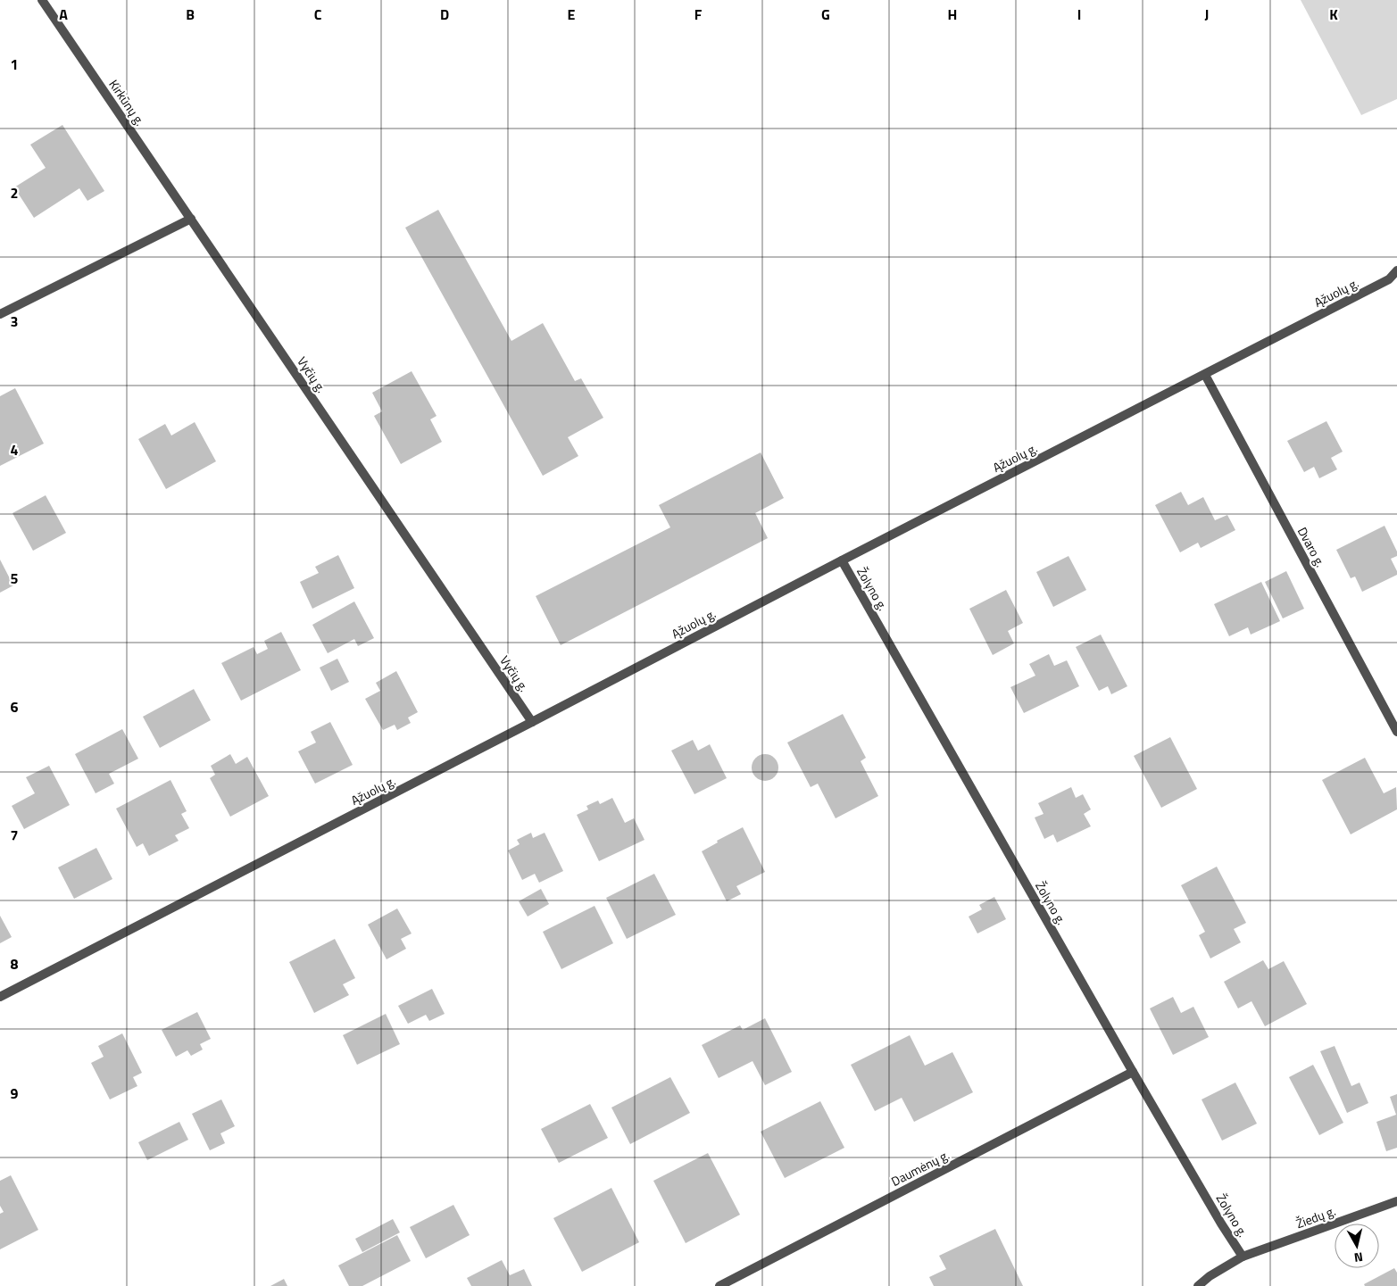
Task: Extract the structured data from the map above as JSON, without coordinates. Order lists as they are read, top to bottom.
{
  "streets": {
    "street": [
      "Kirkūnų g.",
      "Ąžuolų g.",
      "Vyčių g.",
      "Dvaro g.",
      "Žolyno g.",
      "Daumėnų g.",
      "Žiedų g."
    ]
  },
  "crossings": [
    ["Kirkūnų g.", "Vyčių g."],
    ["Ąžuolų g.", "Vyčių g."],
    ["Ąžuolų g.", "Dvaro g."],
    ["Ąžuolų g.", "Žolyno g."],
    ["Žolyno g.", "Daumėnų g."],
    ["Žolyno g.", "Žiedų g."]
  ],
  "north": "bottom",
  "grid": {
    "columns": [
      "A",
      "B",
      "C",
      "D",
      "E",
      "F",
      "G",
      "H",
      "I",
      "J",
      "K"
    ],
    "rows": [
      "1",
      "2",
      "3",
      "4",
      "5",
      "6",
      "7",
      "8",
      "9"
    ]
  }
}
